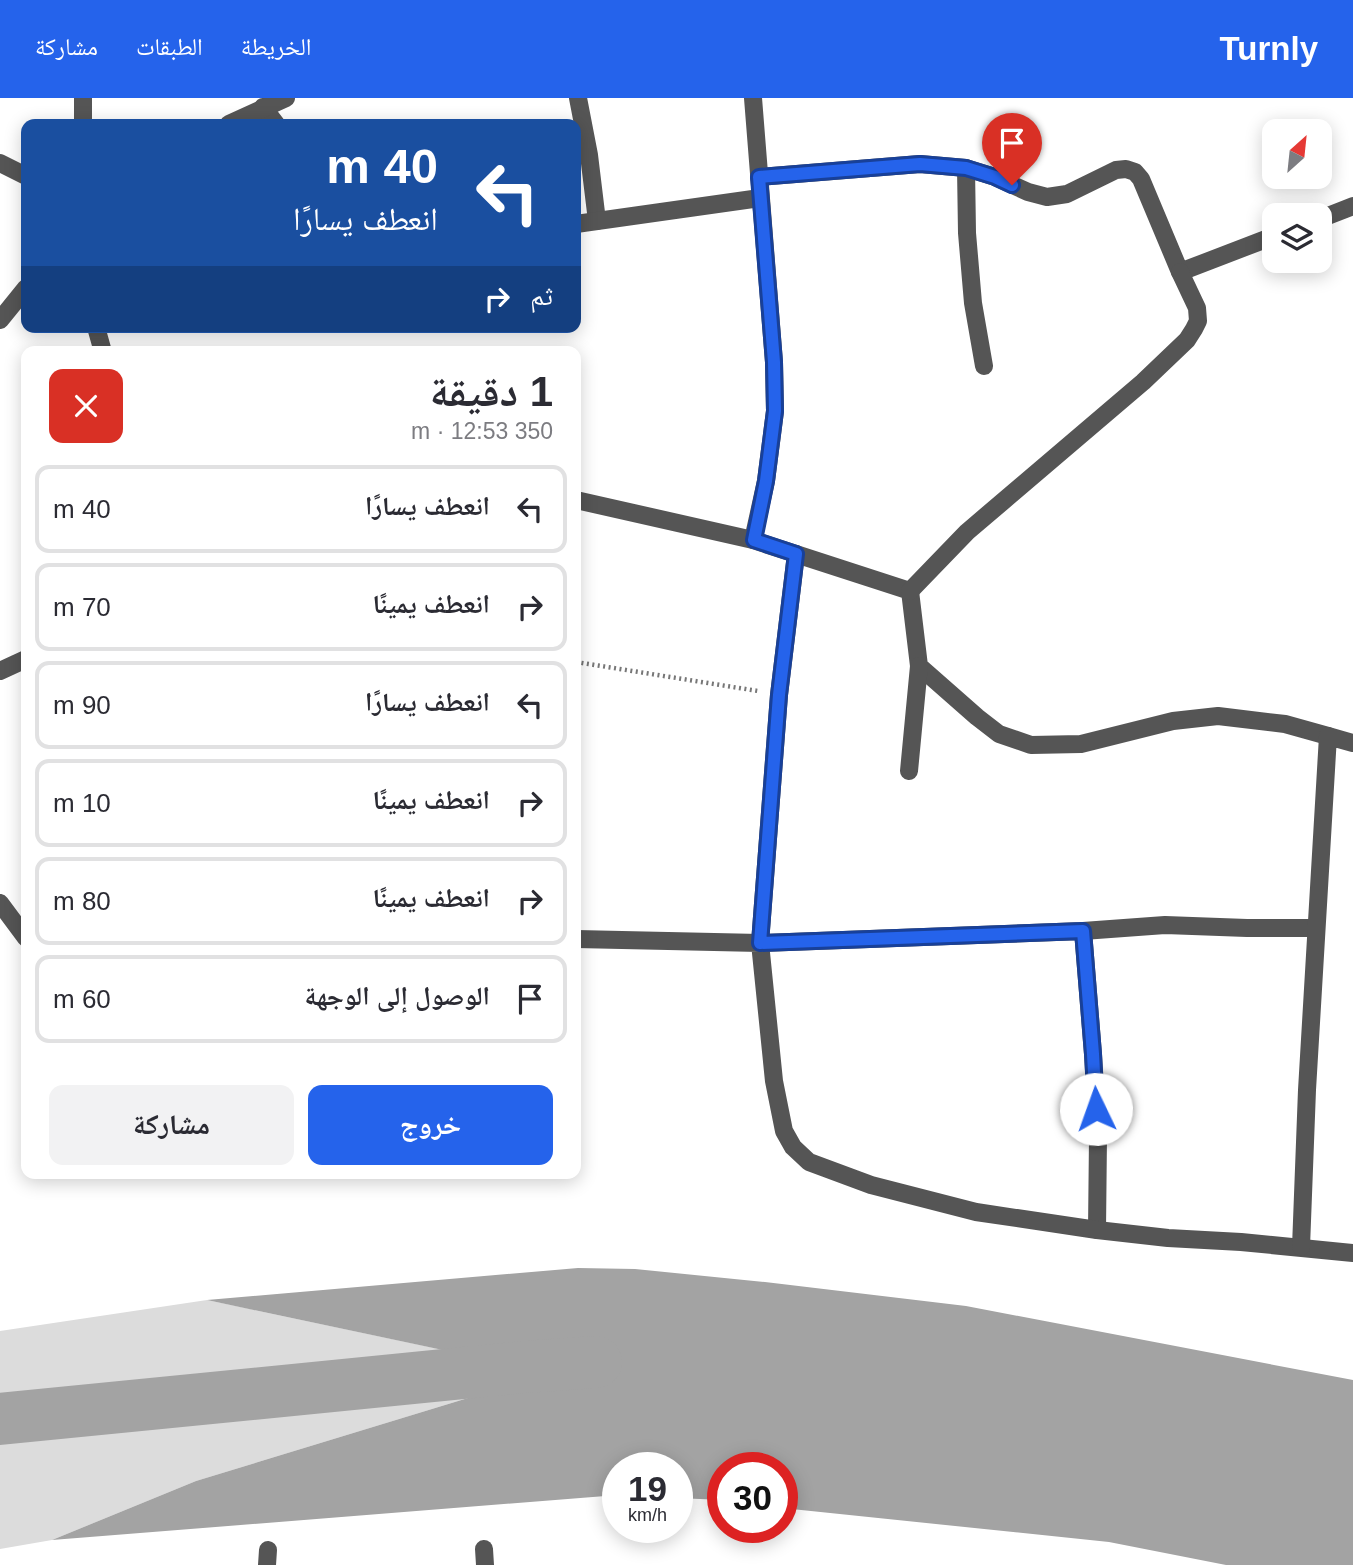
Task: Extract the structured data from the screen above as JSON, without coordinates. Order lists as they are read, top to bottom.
{
  "north": "top right",
  "page": {
    "header": "Turnly",
    "nav": ["الخريطة", "الطبقات", "مشاركة"],
    "turn": ["40 m", "انعطف يسارًا"],
    "then": "ثم",
    "heading": ["1 دقيقة", "350 m · 12:53"],
    "list": [
      {
        "name": "انعطف يسارًا",
        "value": "40 m"
      },
      {
        "name": "انعطف يمينًا",
        "value": "70 m"
      },
      {
        "name": "انعطف يسارًا",
        "value": "90 m"
      },
      {
        "name": "انعطف يمينًا",
        "value": "10 m"
      },
      {
        "name": "انعطف يمينًا",
        "value": "80 m"
      },
      {
        "name": "الوصول إلى الوجهة",
        "value": "60 m"
      }
    ],
    "buttons": ["خروج", "مشاركة"],
    "speed": "19 km/h",
    "limit": "30"
  }
}
